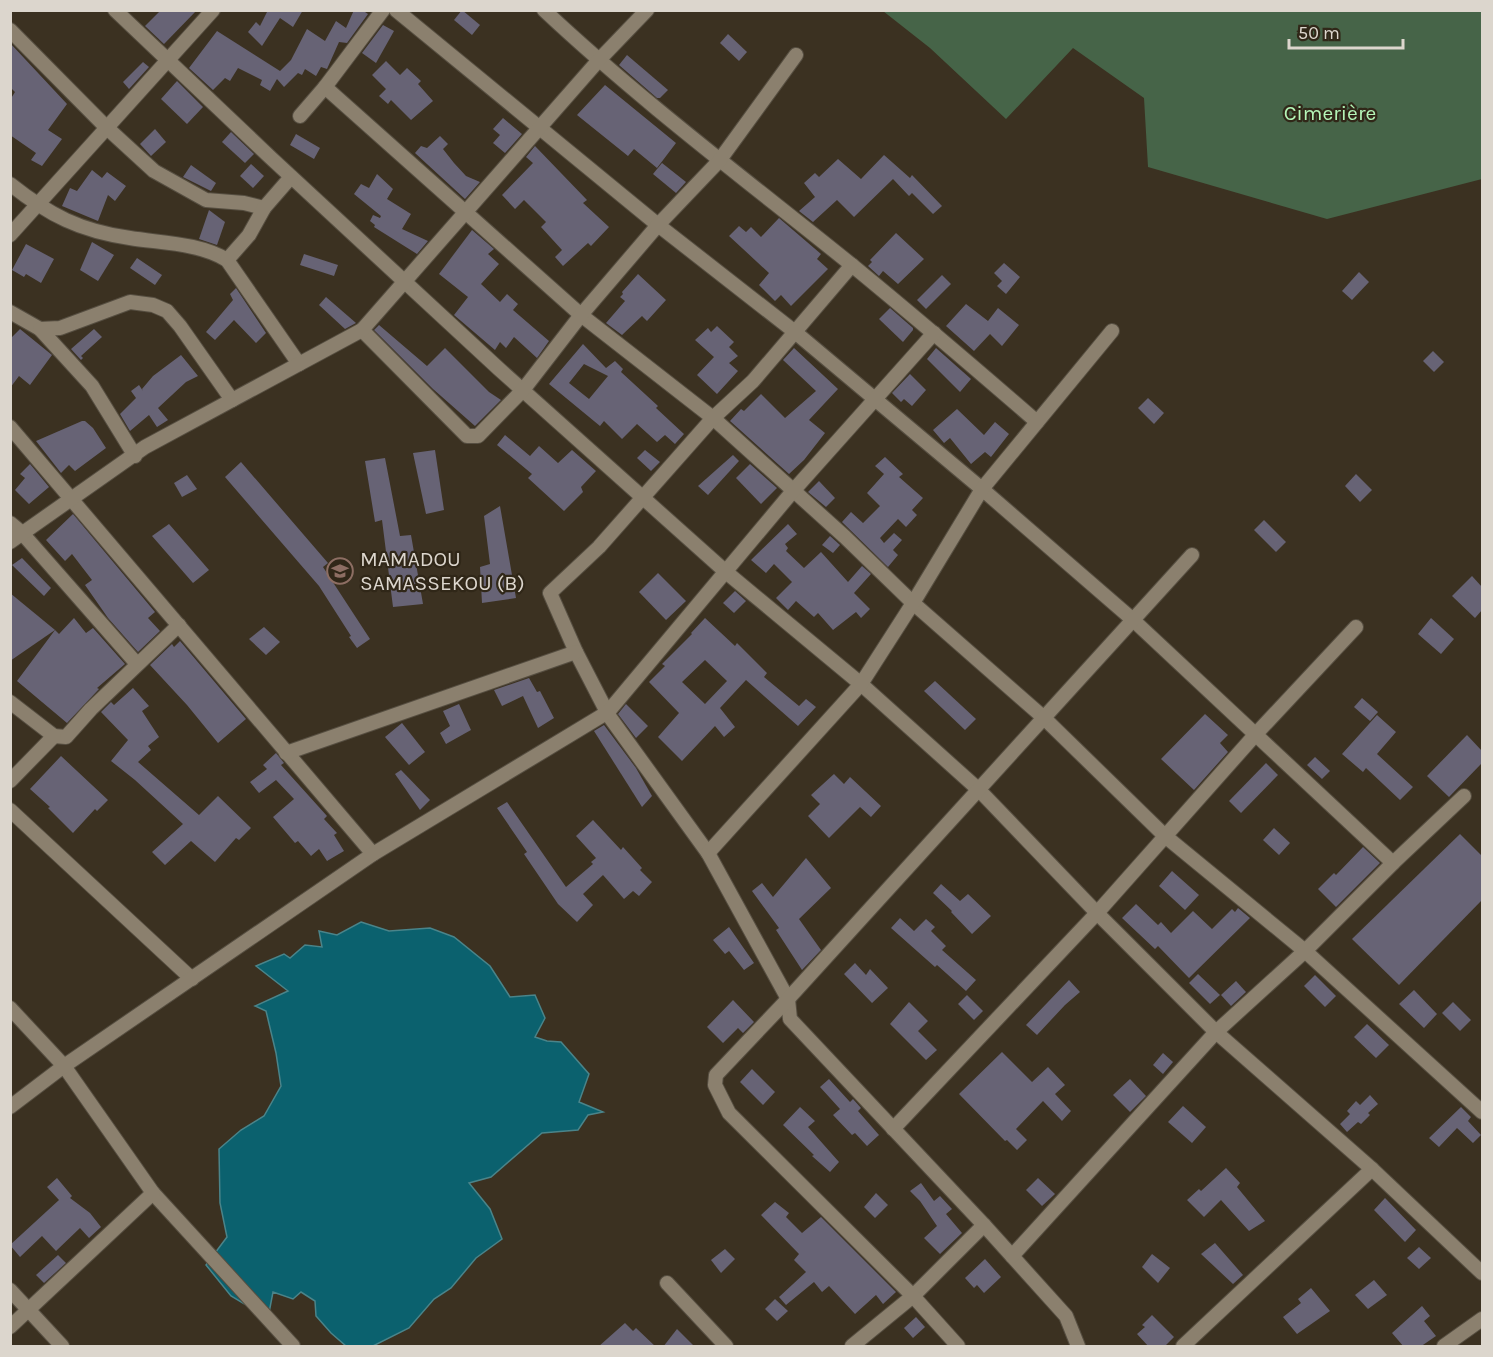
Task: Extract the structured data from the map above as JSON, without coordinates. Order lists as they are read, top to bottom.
{
  "parks": ["Cimerière"],
  "places": {
    "school or university": ["MAMADOU SAMASSEKOU (B)"]
  },
  "scale_bar": "50 m"
}
